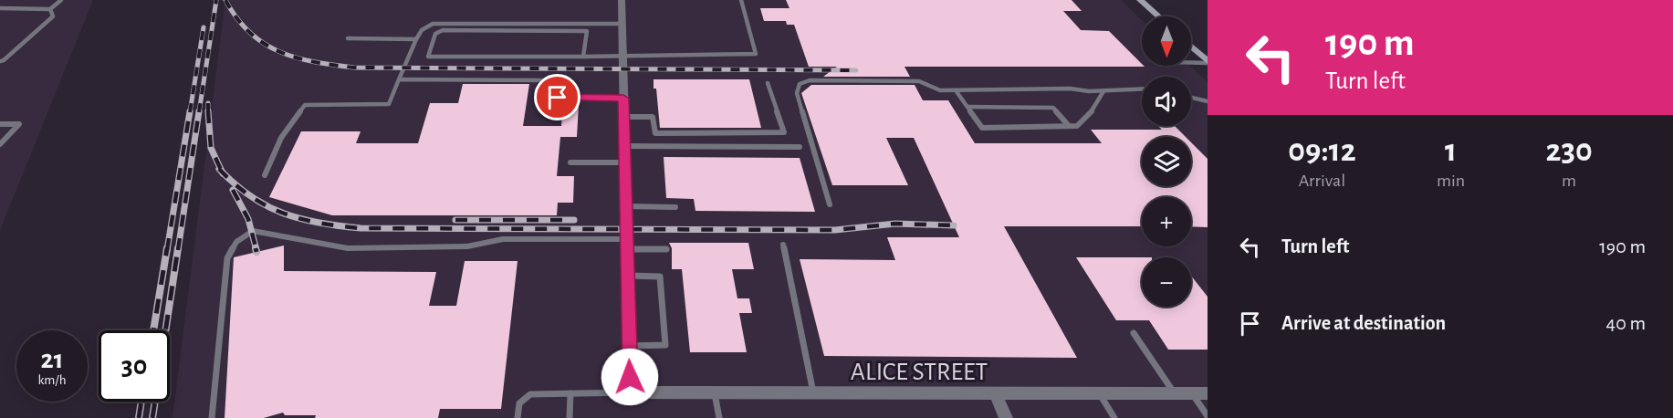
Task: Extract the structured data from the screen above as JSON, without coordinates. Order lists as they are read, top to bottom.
{
  "streets": {
    "street": ["ALICE STREET"]
  },
  "north": "bottom",
  "page": {
    "turn": ["190 m", "Turn left"],
    "map_buttons": ["+", "−"],
    "eta": [
      "09:12",
      "Arrival",
      "1",
      "min",
      "230",
      "m"
    ],
    "list": [
      {
        "name": "Turn left",
        "value": "190 m"
      },
      {
        "name": "Arrive at destination",
        "value": "40 m"
      }
    ],
    "speed": "21 km/h",
    "limit": "30"
  }
}
